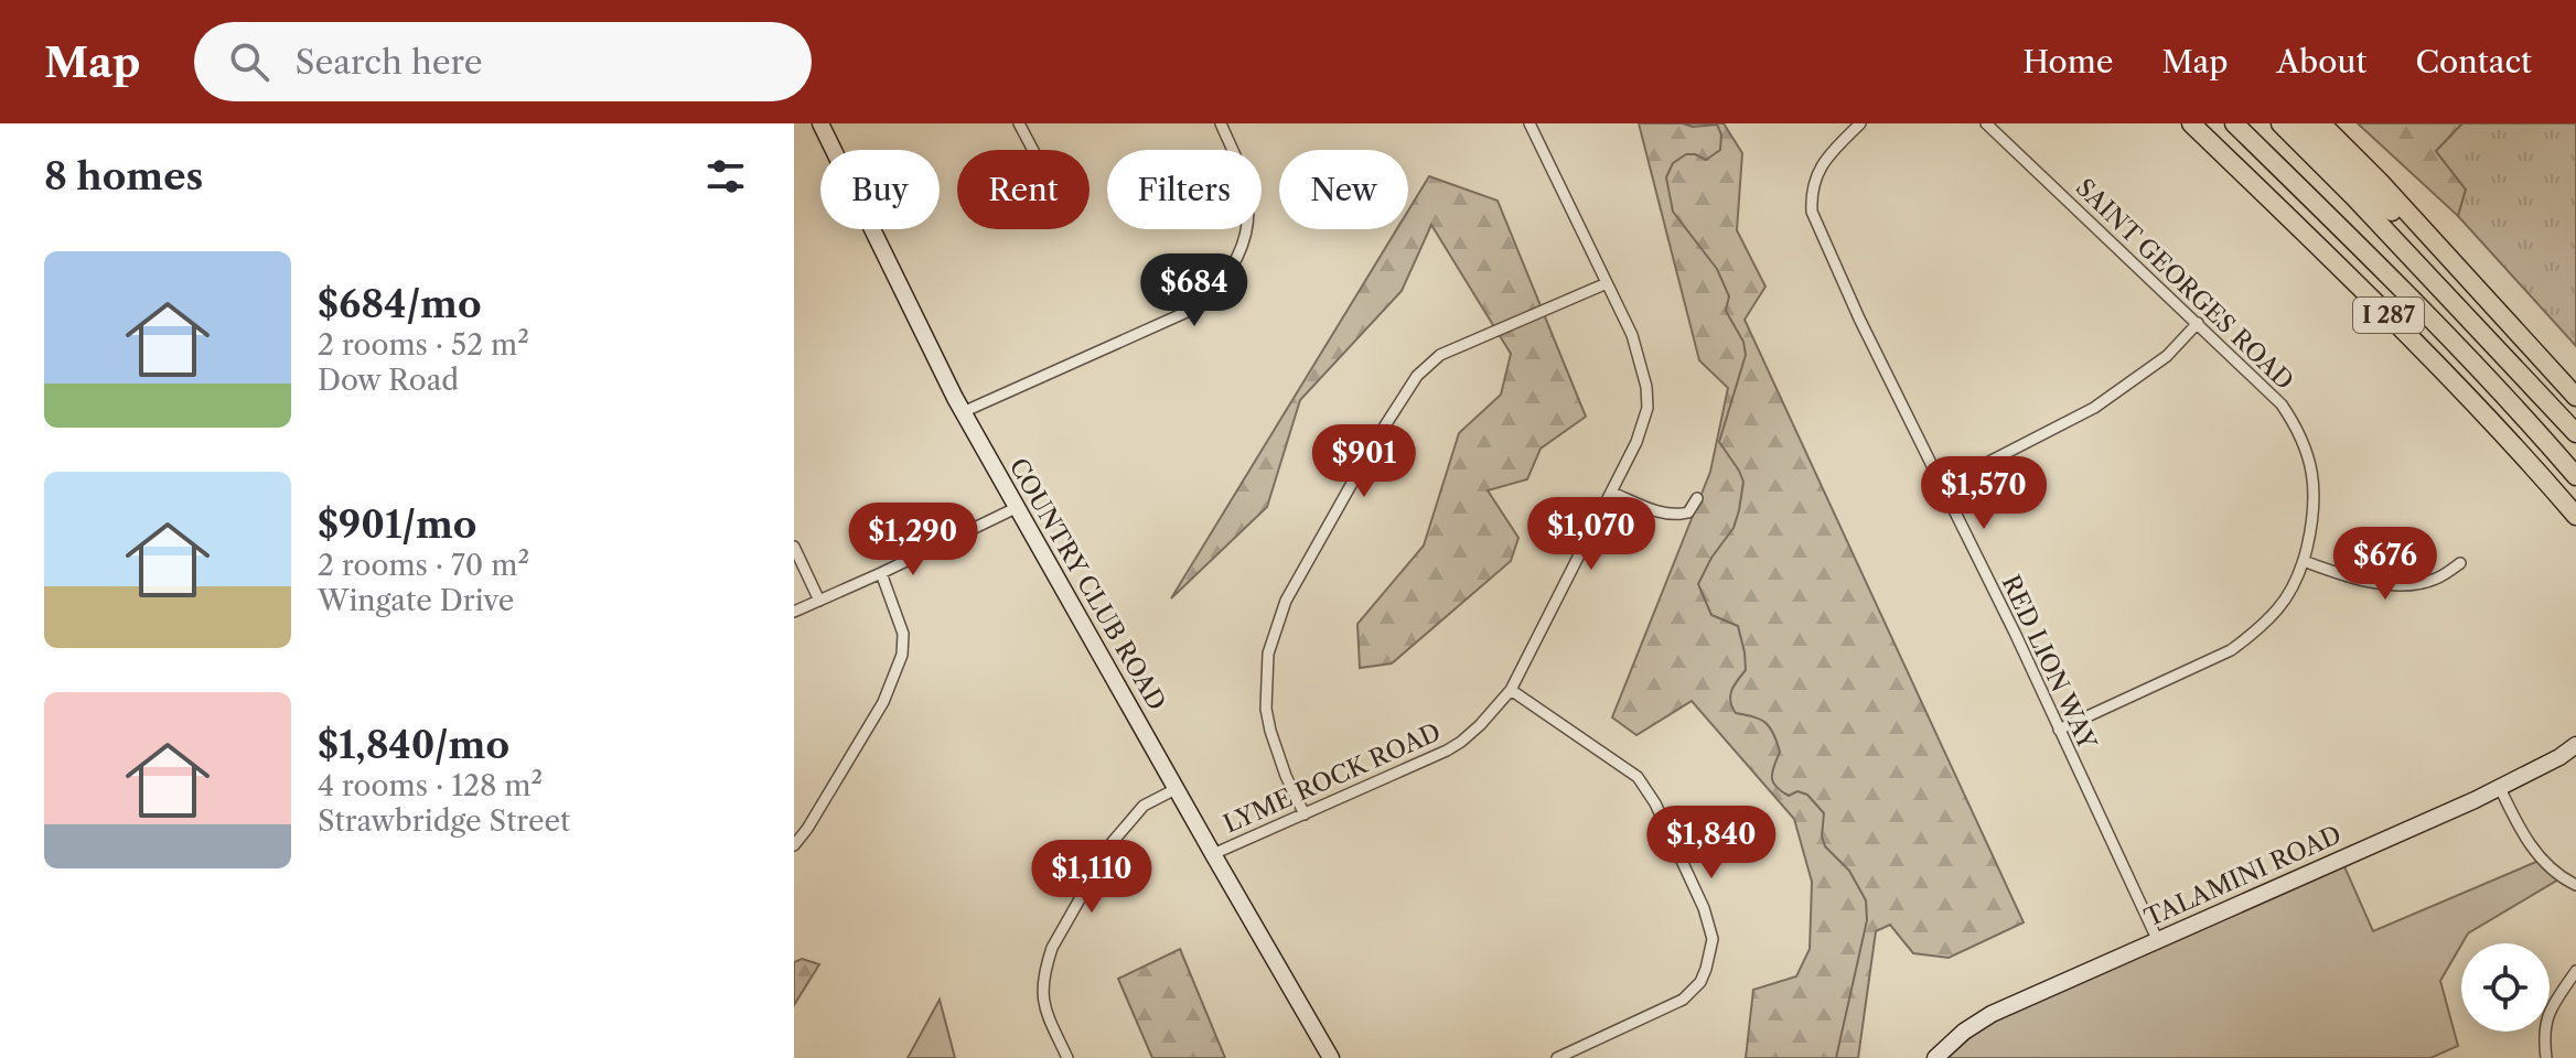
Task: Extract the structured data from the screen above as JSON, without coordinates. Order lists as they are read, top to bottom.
{
  "streets": {
    "highway": ["I 287"],
    "street": [
      "SAINT GEORGES ROAD",
      "COUNTRY CLUB ROAD",
      "RED LION WAY",
      "LYME ROCK ROAD",
      "TALAMINI ROAD"
    ]
  },
  "crossings": [
    ["SAINT GEORGES ROAD", "RED LION WAY"],
    ["COUNTRY CLUB ROAD", "LYME ROCK ROAD"],
    ["RED LION WAY", "TALAMINI ROAD"]
  ],
  "page": {
    "header": "Map",
    "search": "Search here",
    "nav": [
      "Home",
      "Map",
      "About",
      "Contact"
    ],
    "heading": "8 homes",
    "chip": [
      "Buy",
      "Rent",
      "Filters",
      "New"
    ],
    "list": [
      {
        "name": "$684/mo",
        "note": "2 rooms · 52 m² · Dow Road"
      },
      {
        "name": "$901/mo",
        "note": "2 rooms · 70 m² · Wingate Drive"
      },
      {
        "name": "$1,840/mo",
        "note": "4 rooms · 128 m² · Strawbridge Street"
      }
    ],
    "price": [
      "$684",
      "$901",
      "$1,570",
      "$1,070",
      "$1,290",
      "$676",
      "$1,840",
      "$1,110"
    ]
  }
}
